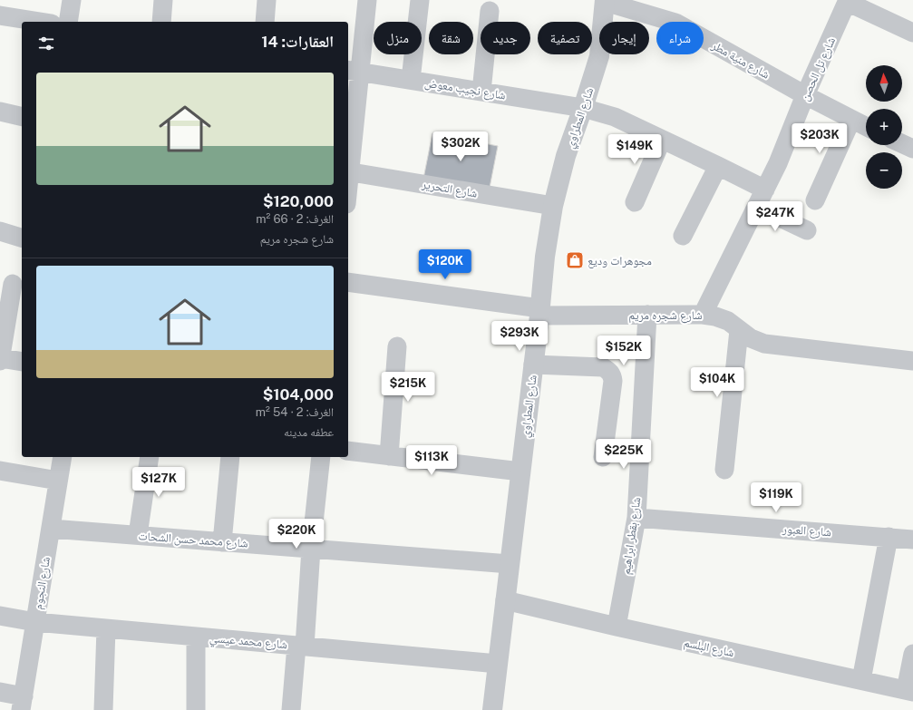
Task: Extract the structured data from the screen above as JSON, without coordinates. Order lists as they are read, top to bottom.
{
  "streets": {
    "street": [
      "شارع منية مطر",
      "شارع تل الحصن",
      "شارع نجيب معوض",
      "شارع المطراوي",
      "شارع التحرير",
      "شارع شجره مريم",
      "شارع العبور",
      "شارع بقطر ابراهيم",
      "شارع محمد حسن الشحات",
      "شارع النجوم",
      "شارع محمد عيسي",
      "شارع البلسم"
    ]
  },
  "crossings": [
    ["شارع منية مطر", "شارع تل الحصن"],
    ["شارع منية مطر", "شارع المطراوي"],
    ["شارع تل الحصن", "شارع نجيب معوض"],
    ["شارع تل الحصن", "شارع شجره مريم"],
    ["شارع نجيب معوض", "شارع المطراوي"],
    ["شارع المطراوي", "شارع التحرير"],
    ["شارع المطراوي", "شارع شجره مريم"],
    ["شارع المطراوي", "شارع محمد حسن الشحات"],
    ["شارع المطراوي", "شارع محمد عيسي"],
    ["شارع المطراوي", "شارع البلسم"],
    ["شارع شجره مريم", "شارع بقطر ابراهيم"],
    ["شارع العبور", "شارع بقطر ابراهيم"],
    ["شارع بقطر ابراهيم", "شارع البلسم"],
    ["شارع محمد حسن الشحات", "شارع النجوم"],
    ["شارع النجوم", "شارع محمد عيسي"]
  ],
  "places": {
    "shop": ["مجوهرات وديع"]
  },
  "north": "top",
  "page": {
    "chip": [
      "شراء",
      "إيجار",
      "تصفية",
      "جديد",
      "شقة",
      "منزل"
    ],
    "heading": "العقارات: 14",
    "map_buttons": ["+", "−"],
    "list": [
      {
        "name": "$120,000",
        "note": "الغرف: 2 · 66 m² · شارع شجره مريم"
      },
      {
        "name": "$104,000",
        "note": "الغرف: 2 · 54 m² · عطفه مدينه"
      }
    ],
    "price": [
      "$203K",
      "$302K",
      "$149K",
      "$247K",
      "$120K",
      "$293K",
      "$152K",
      "$104K",
      "$215K",
      "$225K",
      "$113K",
      "$127K",
      "$119K",
      "$220K"
    ]
  }
}
